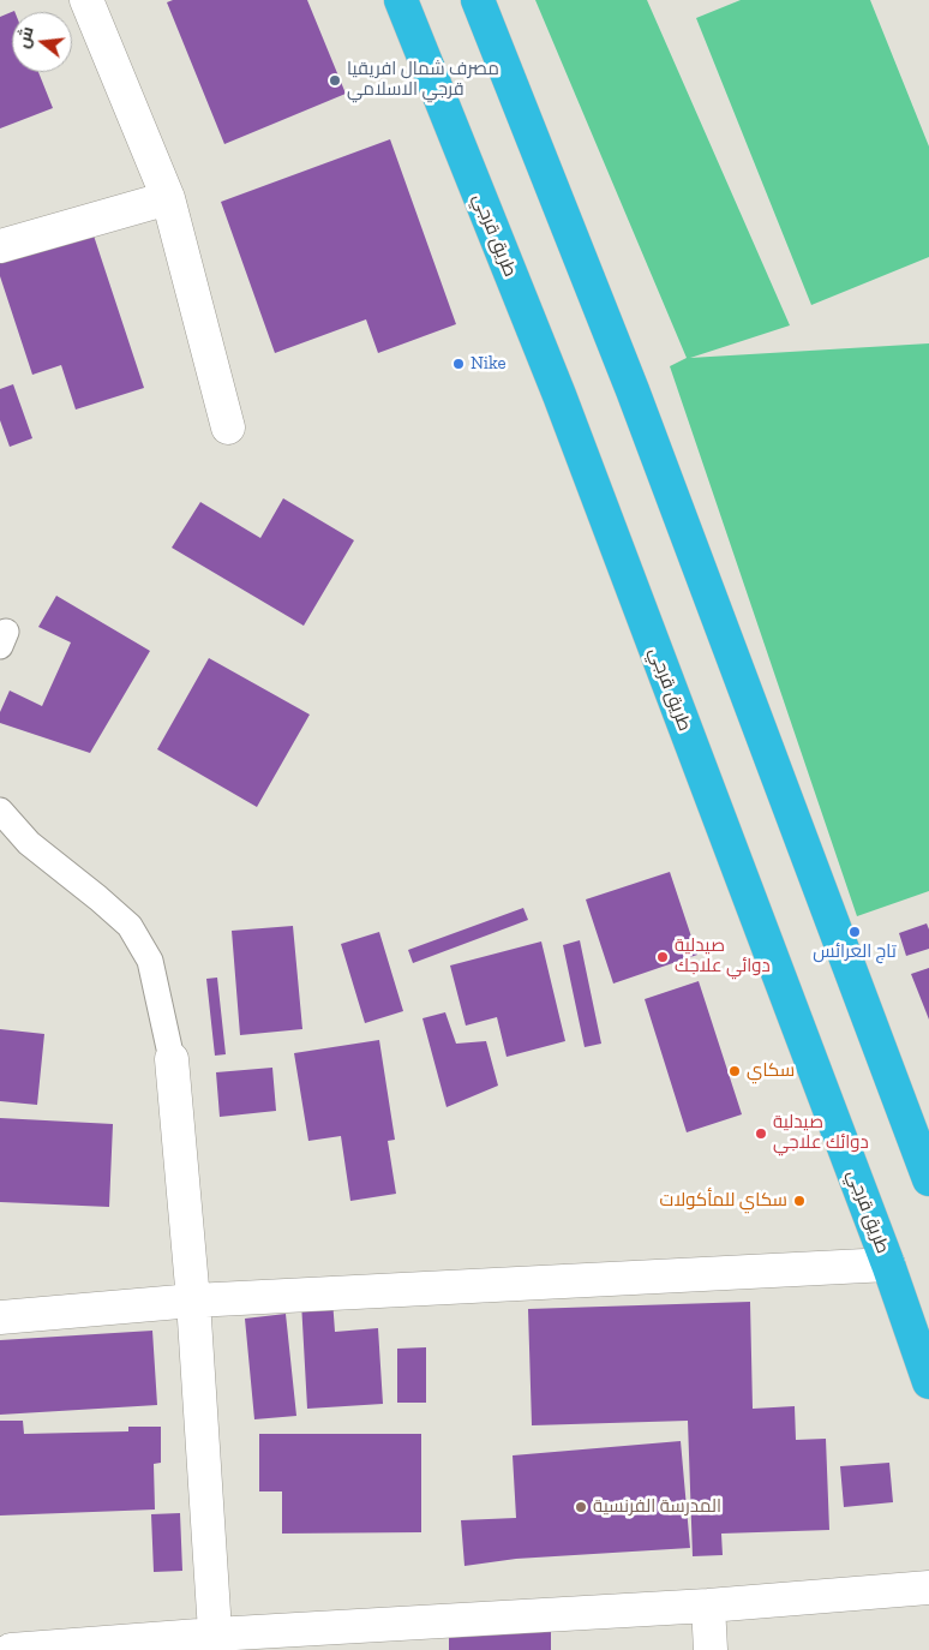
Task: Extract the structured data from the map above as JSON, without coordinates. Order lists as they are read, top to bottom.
{
  "streets": {
    "highway": ["طريق قرجي"]
  },
  "places": [
    "مصرف شمال افريقيا قرجي الاسلامي",
    "Nike",
    "تاج العرائس",
    "صيدلية دوائي علاجك",
    "سكاي",
    "صيدلية دوائك علاجي",
    "سكاي للمأكولات",
    "المدرسة الفرنسية"
  ],
  "north": "left"
}
